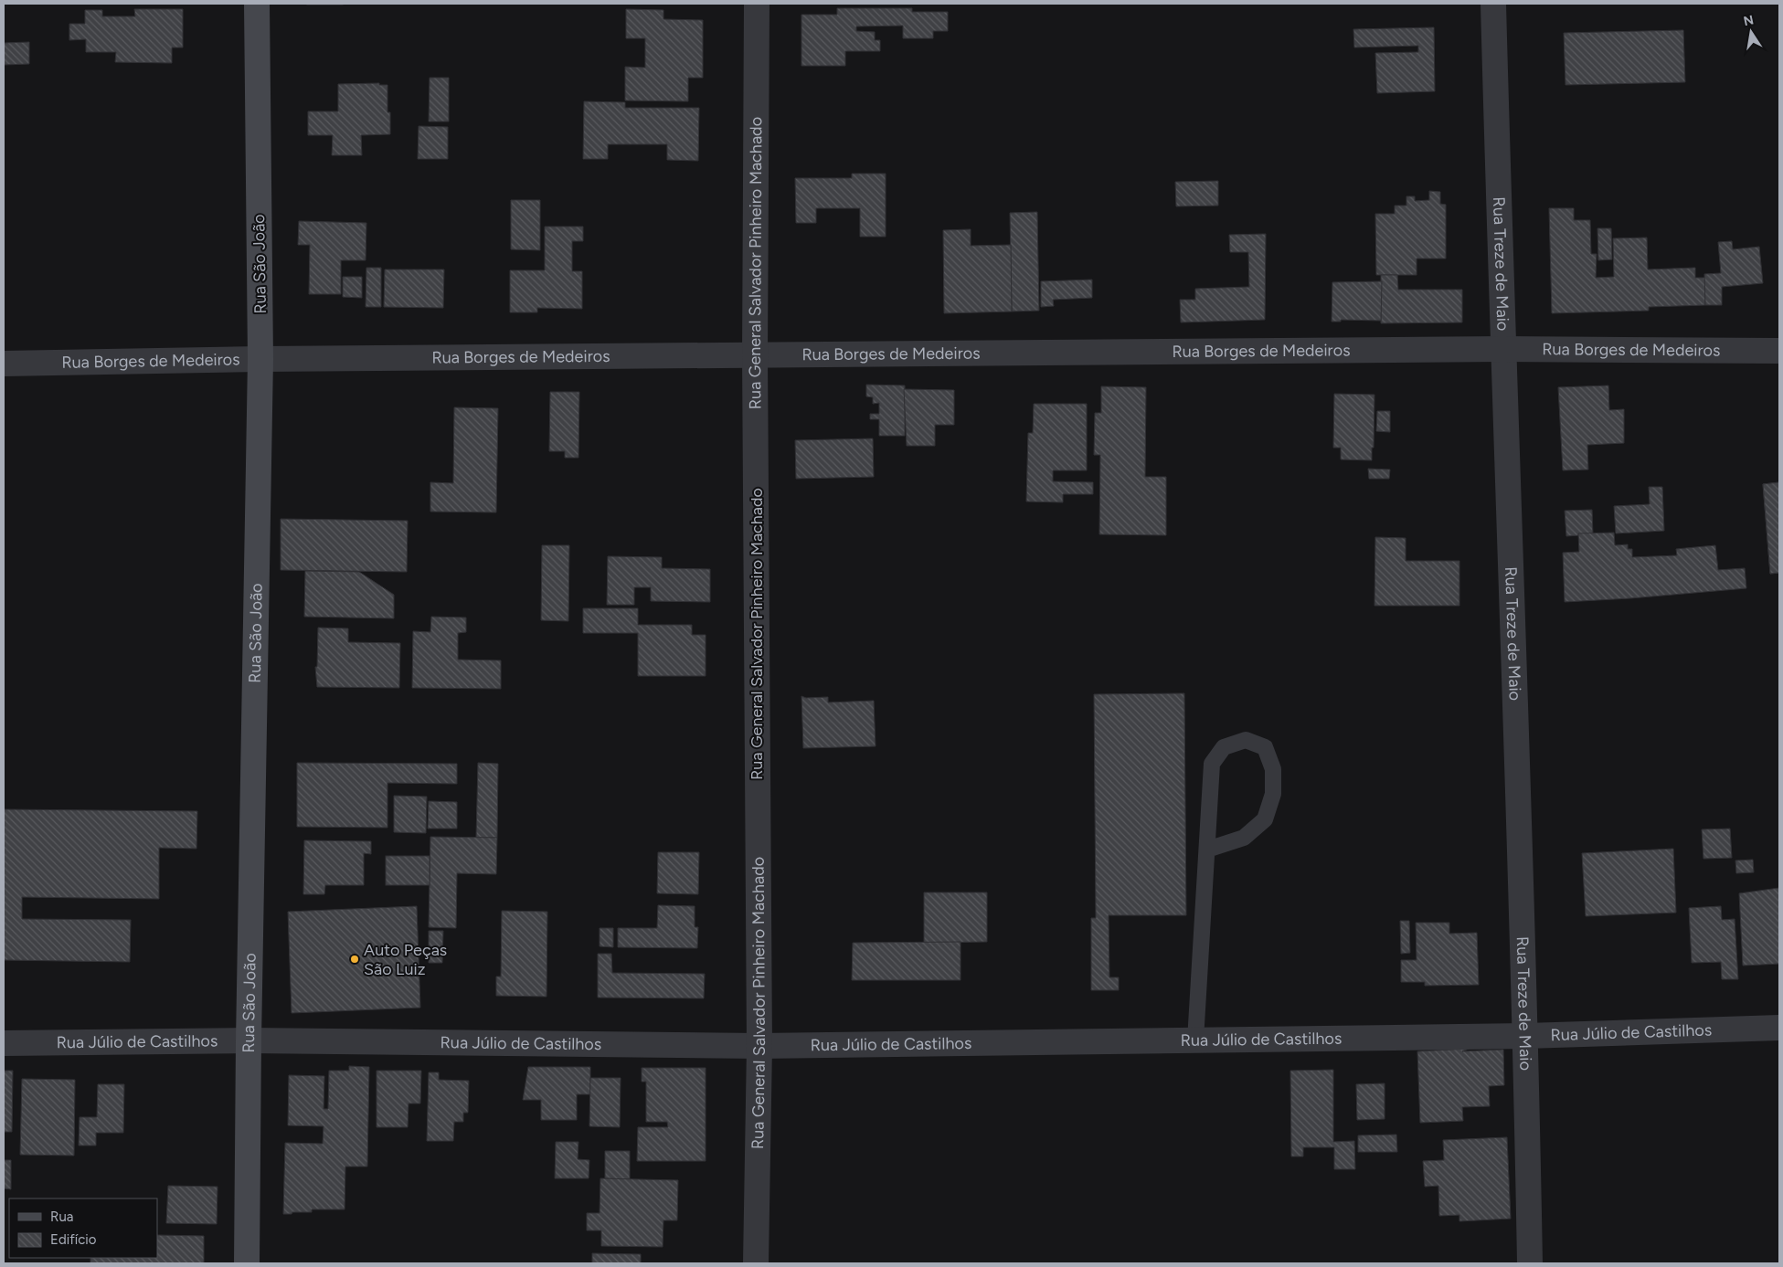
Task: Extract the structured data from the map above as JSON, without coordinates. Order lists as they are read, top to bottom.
{
  "streets": {
    "main road": ["Rua São João"],
    "street": [
      "Rua General Salvador Pinheiro Machado",
      "Rua Treze de Maio",
      "Rua Borges de Medeiros",
      "Rua Júlio de Castilhos"
    ]
  },
  "crossings": [
    ["Rua São João", "Rua Borges de Medeiros"],
    ["Rua São João", "Rua Júlio de Castilhos"],
    ["Rua General Salvador Pinheiro Machado", "Rua Borges de Medeiros"],
    ["Rua General Salvador Pinheiro Machado", "Rua Júlio de Castilhos"],
    ["Rua Treze de Maio", "Rua Borges de Medeiros"],
    ["Rua Treze de Maio", "Rua Júlio de Castilhos"]
  ],
  "places": ["Auto Peças São Luiz"],
  "legend": ["Rua", "Edifício"],
  "north": "top"
}
